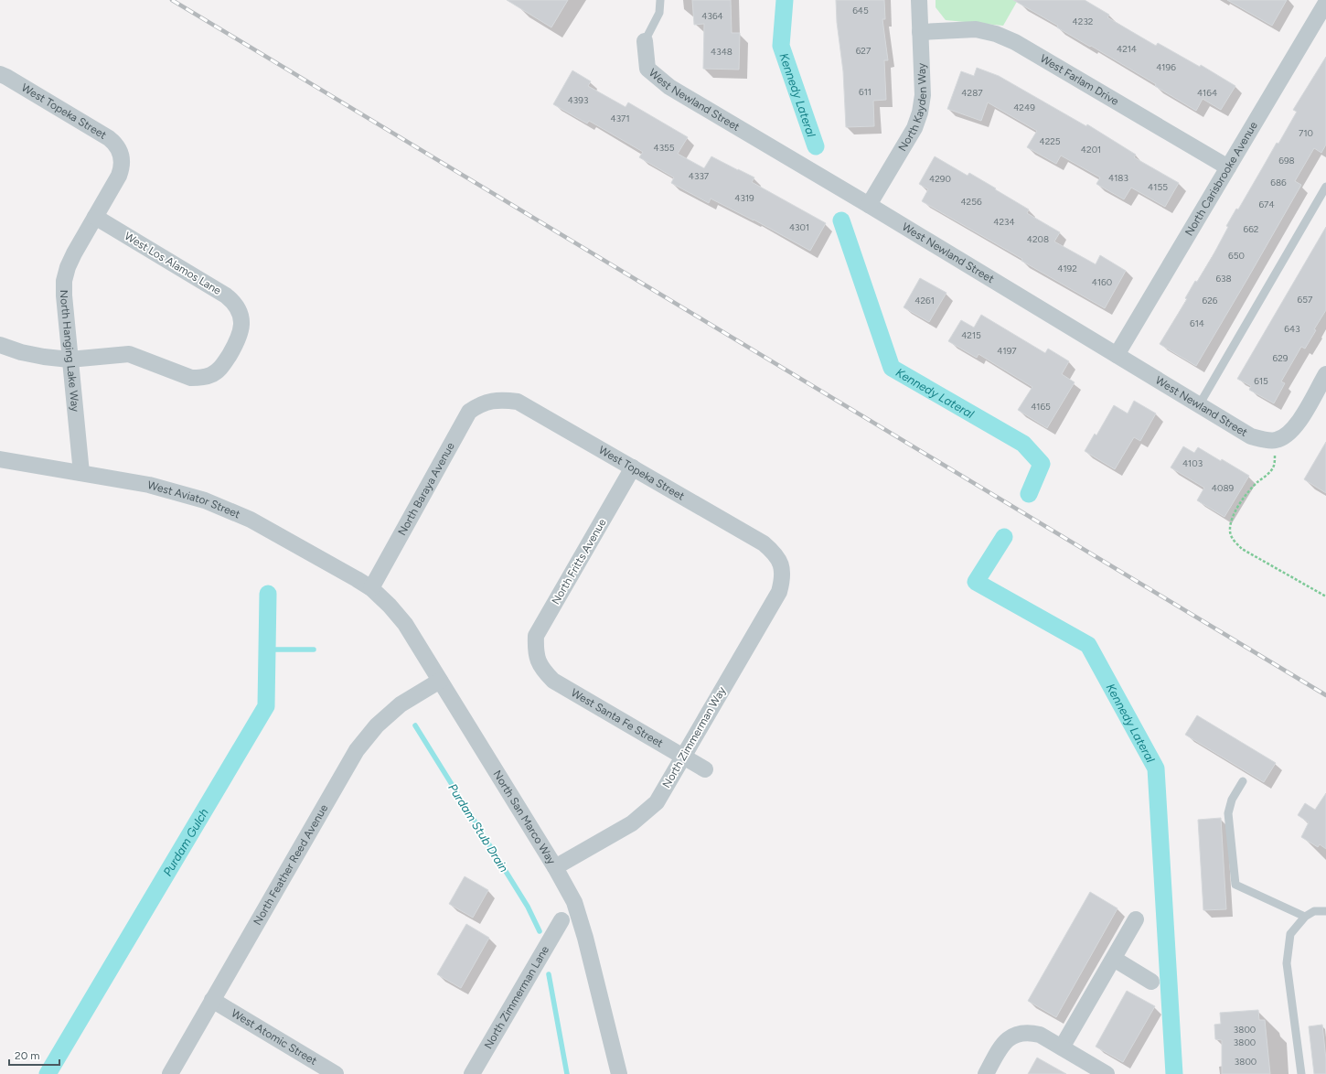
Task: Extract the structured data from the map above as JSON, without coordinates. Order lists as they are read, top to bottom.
{
  "streets": {
    "street": [
      "West Farlam Drive",
      "West Newland Street",
      "North Kayden Way",
      "West Topeka Street",
      "North Carisbrooke Avenue",
      "West Los Alamos Lane",
      "North Hanging Lake Way",
      "North Baraya Avenue",
      "West Aviator Street",
      "North Fritts Avenue",
      "West Santa Fe Street",
      "North Zimmerman Way",
      "North San Marco Way",
      "North Feather Reed Avenue",
      "North Zimmerman Lane",
      "West Atomic Street"
    ]
  },
  "crossings": [
    ["West Farlam Drive", "North Kayden Way"],
    ["West Farlam Drive", "North Carisbrooke Avenue"],
    ["West Newland Street", "North Kayden Way"],
    ["West Newland Street", "North Carisbrooke Avenue"],
    ["West Topeka Street", "North Hanging Lake Way"],
    ["West Topeka Street", "North Baraya Avenue"],
    ["West Topeka Street", "North Fritts Avenue"],
    ["West Topeka Street", "North Zimmerman Way"],
    ["West Los Alamos Lane", "North Hanging Lake Way"],
    ["North Hanging Lake Way", "West Aviator Street"],
    ["North Baraya Avenue", "West Aviator Street"],
    ["North Baraya Avenue", "North San Marco Way"],
    ["West Aviator Street", "North San Marco Way"],
    ["North Fritts Avenue", "West Santa Fe Street"],
    ["West Santa Fe Street", "North Zimmerman Way"],
    ["North Zimmerman Way", "North San Marco Way"],
    ["North San Marco Way", "North Feather Reed Avenue"],
    ["North Feather Reed Avenue", "West Atomic Street"]
  ],
  "water": ["Kennedy Lateral", "Purdam Stub Drain", "Purdam Gulch"],
  "house_numbers": [
    "645",
    "4364",
    "4232",
    "4214",
    "627",
    "4348",
    "4196",
    "611",
    "4287",
    "4164",
    "4393",
    "4249",
    "4371",
    "710",
    "4225",
    "4355",
    "4201",
    "698",
    "4337",
    "4183",
    "4290",
    "686",
    "4155",
    "4319",
    "4256",
    "674",
    "4234",
    "4301",
    "662",
    "4208",
    "650",
    "4192",
    "638",
    "4160",
    "657",
    "4261",
    "626",
    "614",
    "643",
    "4215",
    "4197",
    "629",
    "615",
    "4165",
    "4103",
    "4089",
    "3800",
    "3800",
    "3800"
  ],
  "scale_bar": "20 m"
}
